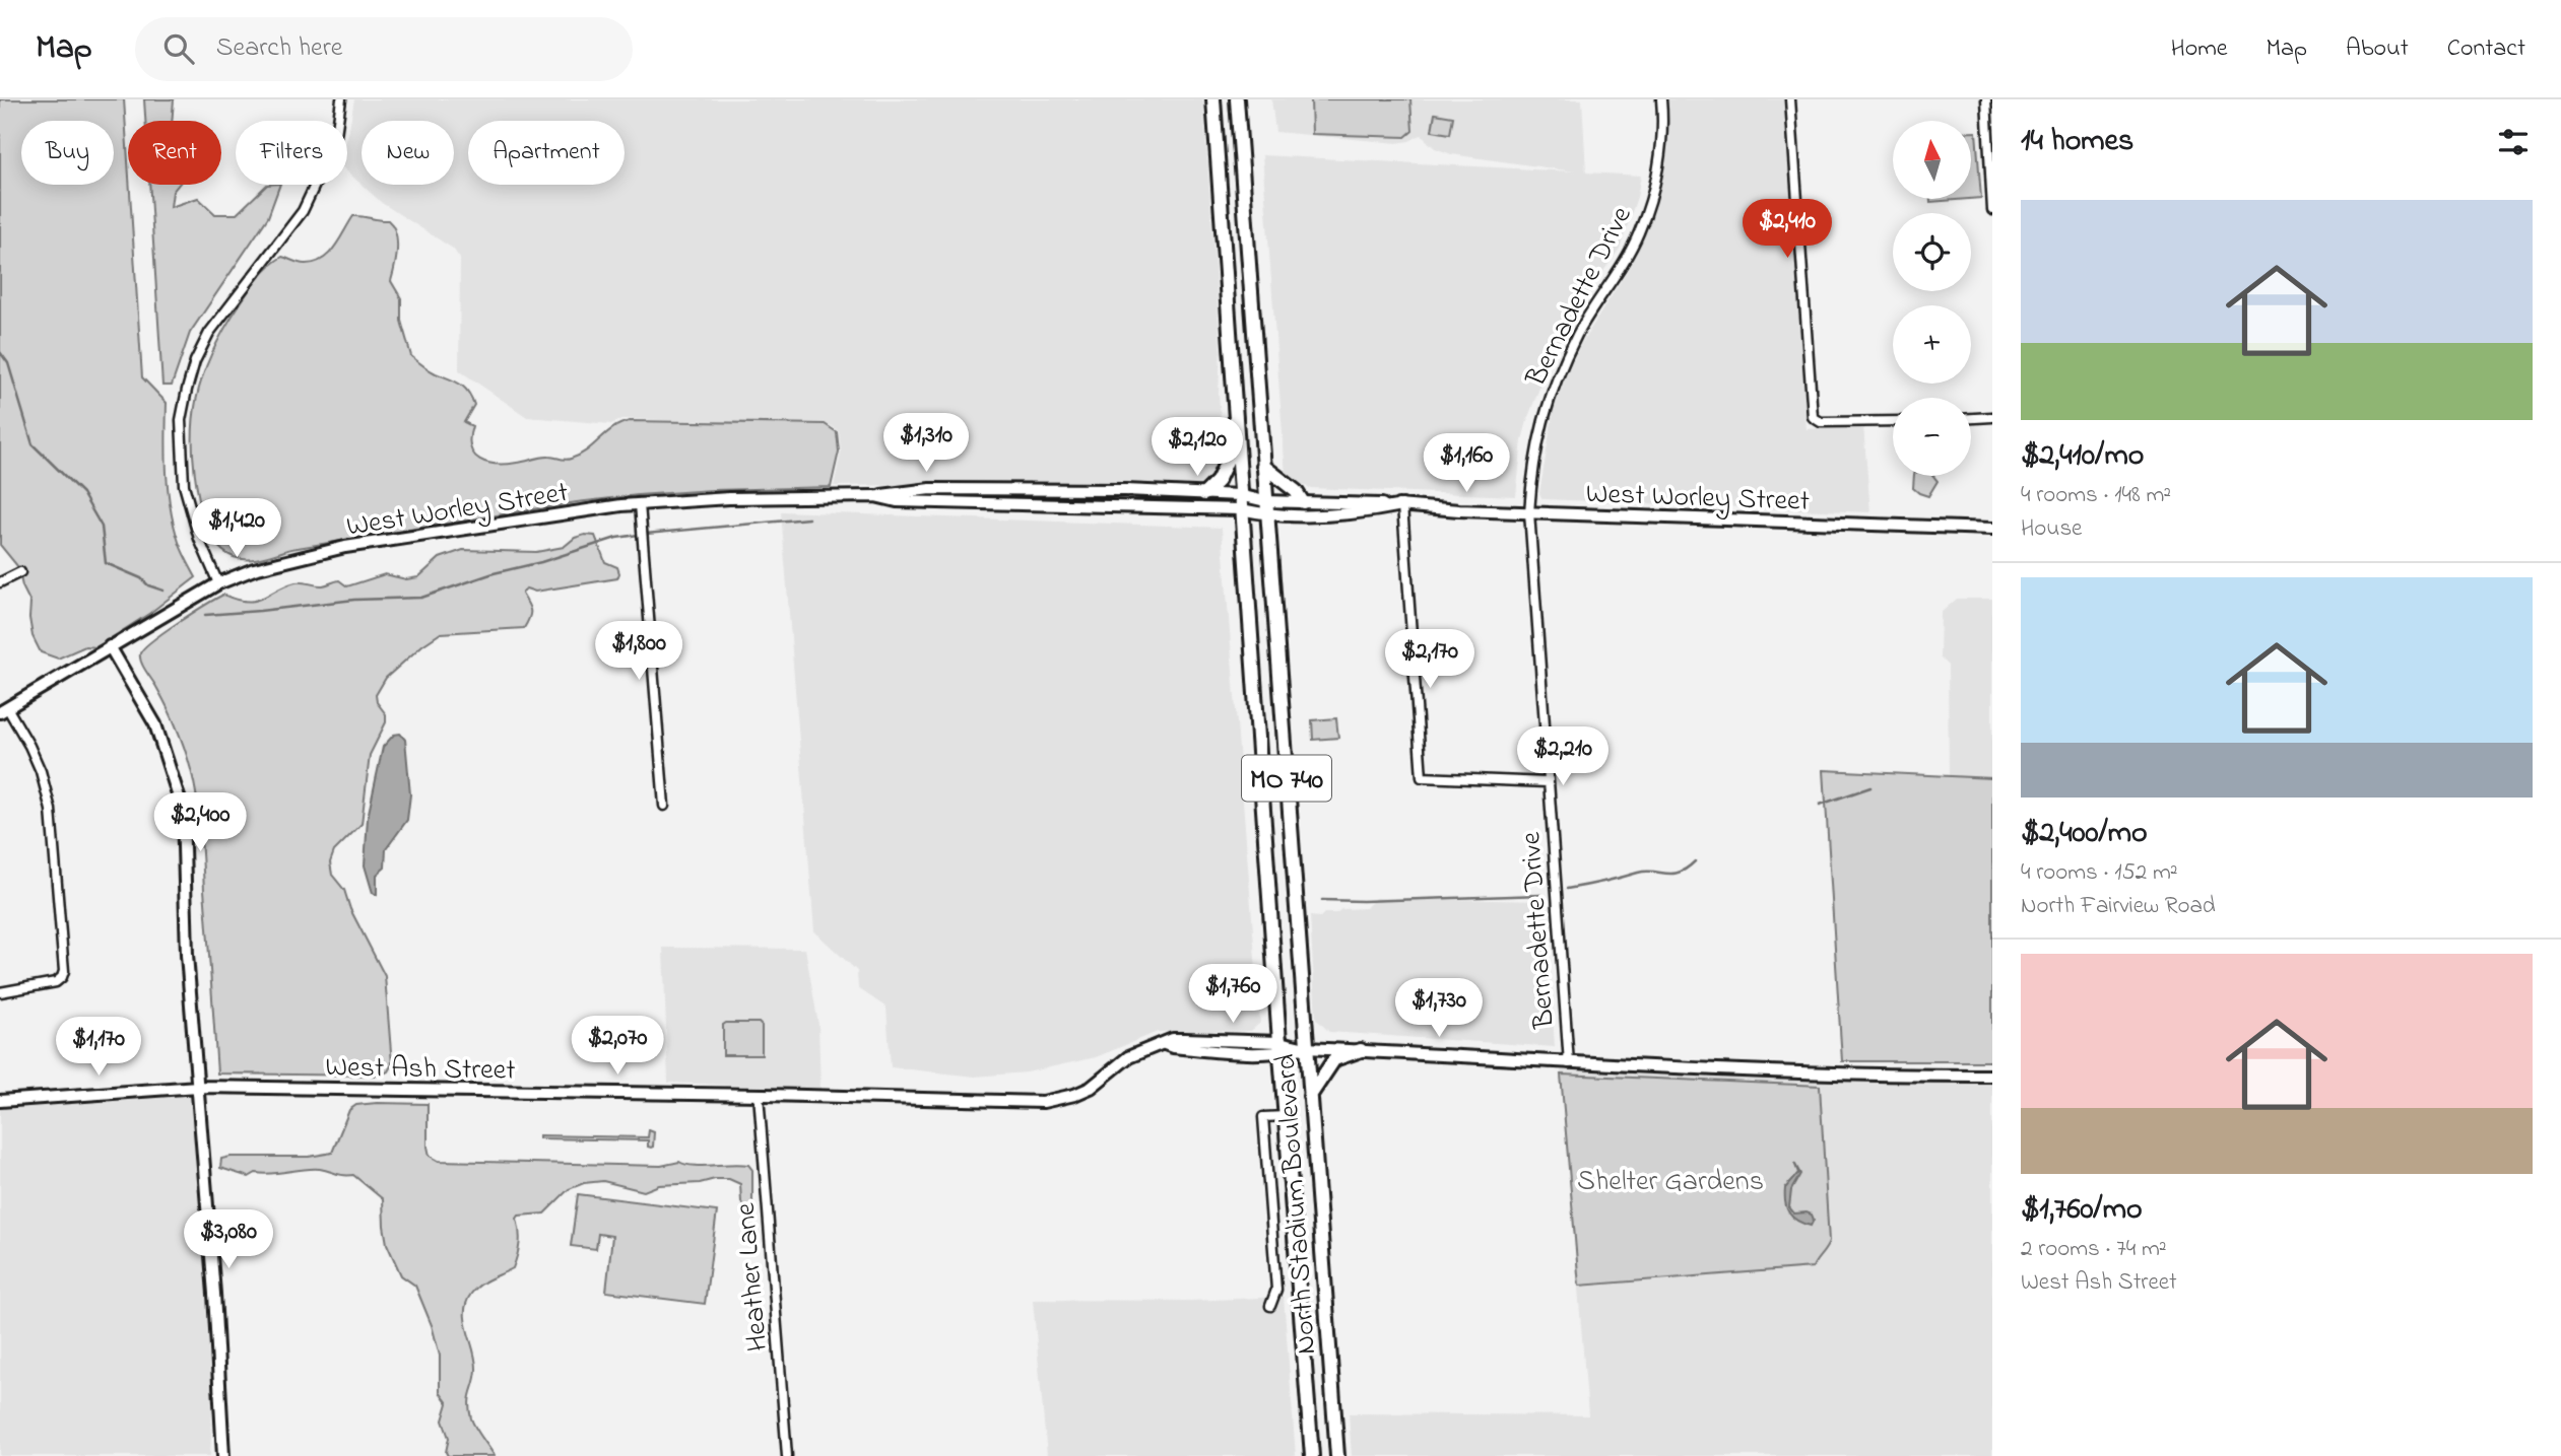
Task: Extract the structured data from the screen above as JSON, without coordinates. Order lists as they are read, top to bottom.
{
  "streets": {
    "main road": ["MO 740", "North Stadium Boulevard"],
    "street": [
      "Bernadette Drive",
      "West Worley Street",
      "West Ash Street",
      "Heather Lane"
    ]
  },
  "crossings": [
    ["Bernadette Drive", "West Worley Street"],
    ["Bernadette Drive", "West Ash Street"],
    ["West Worley Street", "North Stadium Boulevard"],
    ["West Ash Street", "North Stadium Boulevard"],
    ["West Ash Street", "Heather Lane"]
  ],
  "parks": ["Shelter Gardens"],
  "north": "top",
  "page": {
    "header": "Map",
    "search": "Search here",
    "nav": [
      "Home",
      "Map",
      "About",
      "Contact"
    ],
    "heading": "14 homes",
    "map_buttons": ["+", "−"],
    "chip": [
      "Buy",
      "Rent",
      "Filters",
      "New",
      "Apartment"
    ],
    "list": [
      {
        "name": "$2,410/mo",
        "note": "4 rooms · 148 m² · House"
      },
      {
        "name": "$2,400/mo",
        "note": "4 rooms · 152 m² · North Fairview Road"
      },
      {
        "name": "$1,760/mo",
        "note": "2 rooms · 74 m² · West Ash Street"
      }
    ],
    "price": [
      "$2,410",
      "$1,310",
      "$2,120",
      "$1,160",
      "$1,420",
      "$1,800",
      "$2,170",
      "$2,210",
      "$2,400",
      "$1,760",
      "$1,730",
      "$2,070",
      "$1,170",
      "$3,080"
    ]
  }
}
